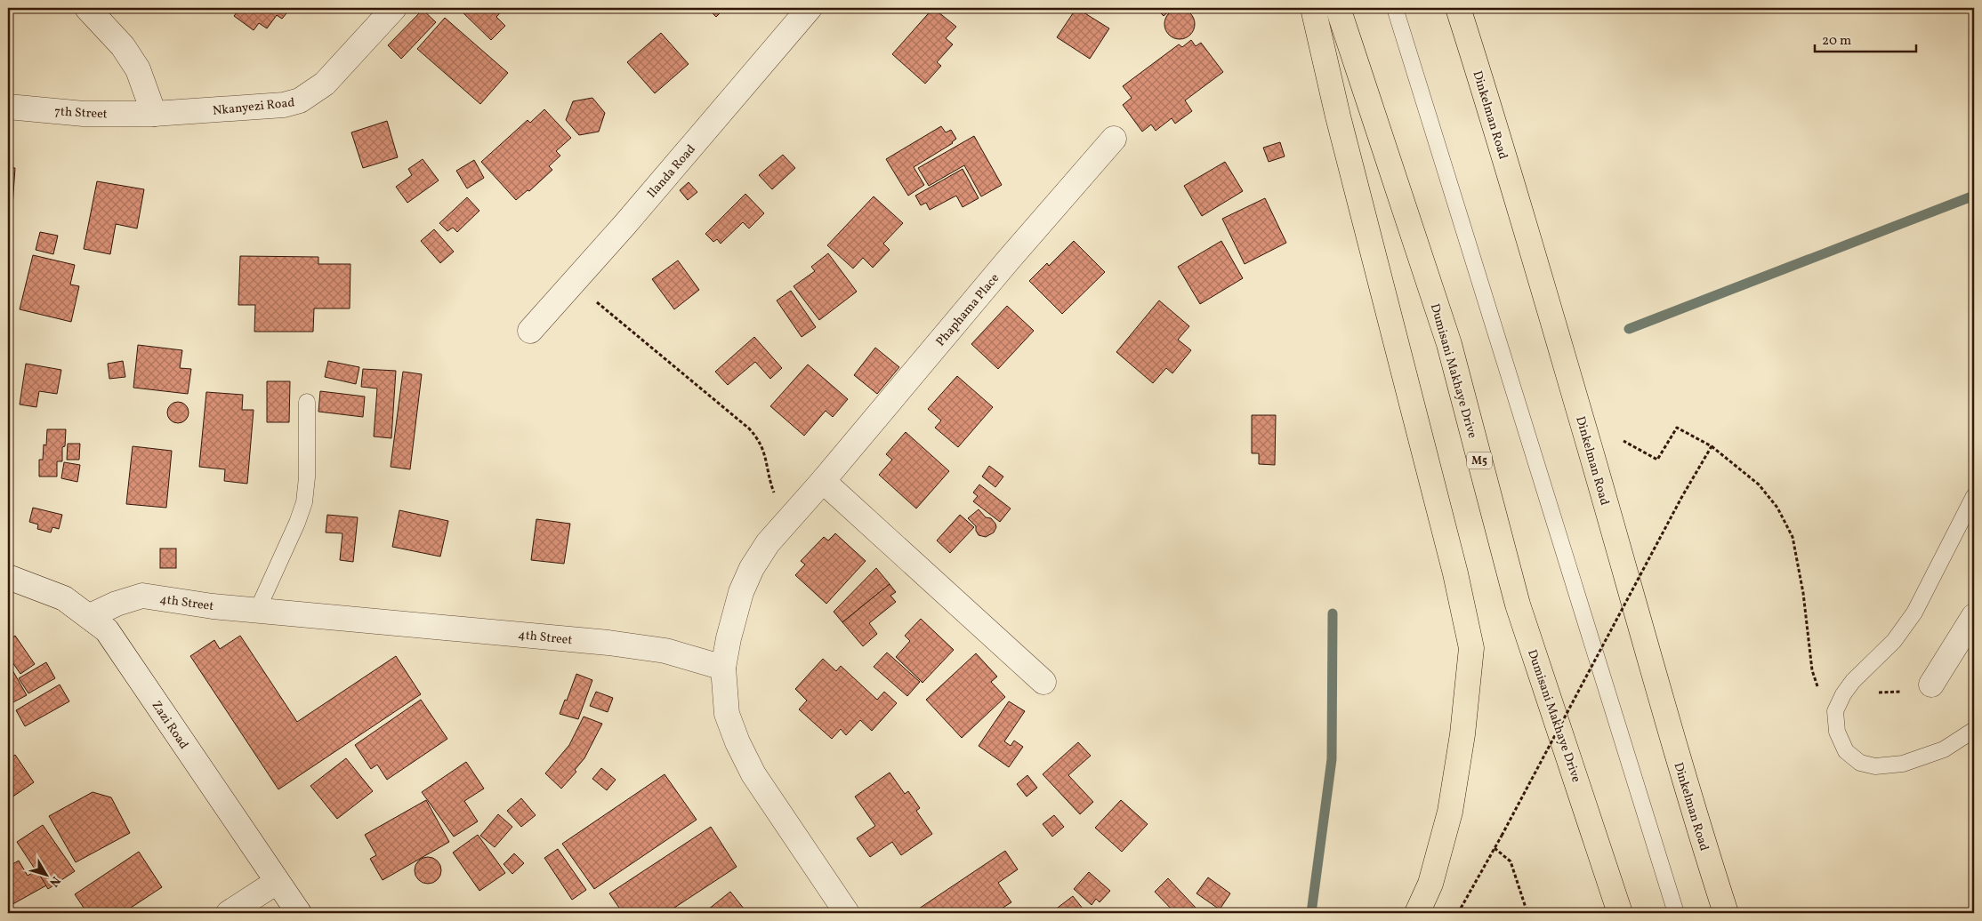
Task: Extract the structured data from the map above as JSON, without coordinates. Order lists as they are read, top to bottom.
{
  "streets": {
    "main road": ["Dinkelman Road", "Dumisani Makhaye Drive", "M5"],
    "street": [
      "Nkanyezi Road",
      "7th Street",
      "Ilanda Road",
      "Phaphama Place",
      "4th Street",
      "Zazi Road"
    ]
  },
  "crossings": [
    ["Nkanyezi Road", "7th Street"],
    ["Phaphama Place", "4th Street"],
    ["4th Street", "Zazi Road"]
  ],
  "scale_bar": "20 m",
  "north": "bottom right"
}
